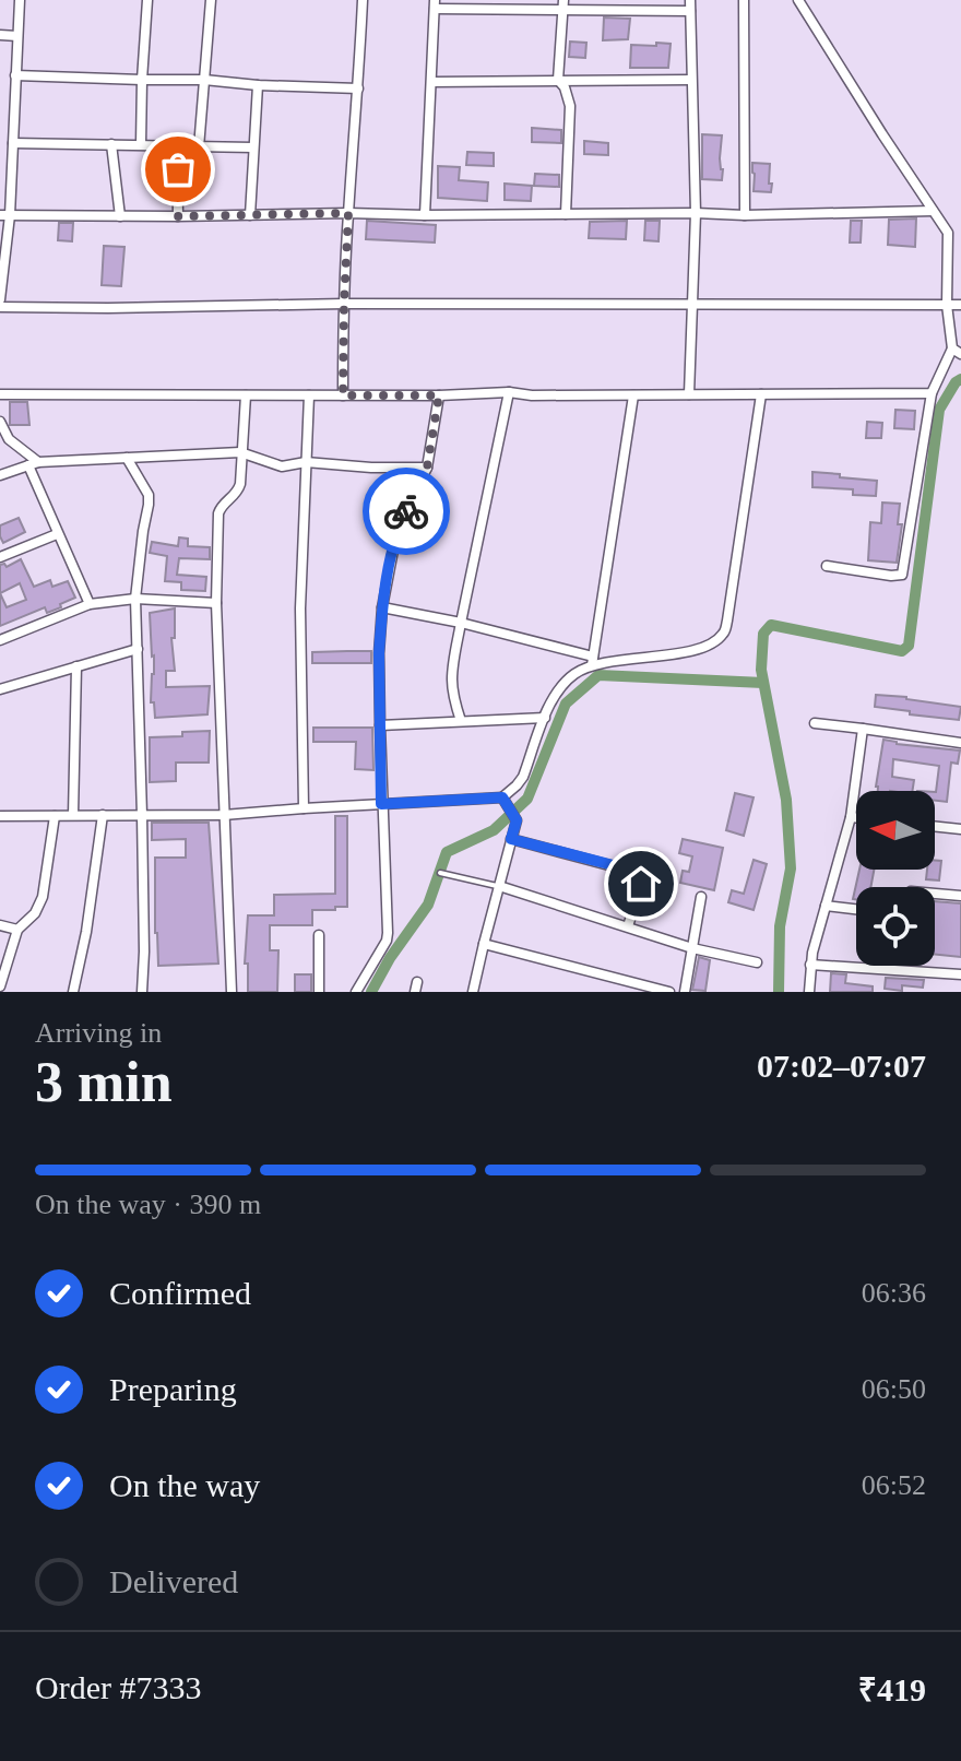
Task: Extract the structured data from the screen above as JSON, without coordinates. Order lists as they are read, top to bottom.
{
  "north": "left",
  "page": {
    "heading": ["3 min", "Arriving in", "07:02–07:07"],
    "panel": ["Order #7333", "₹419"],
    "bar": "On the way · 390 m",
    "list": [
      ["Confirmed", "06:36"],
      ["Preparing", "06:50"],
      ["On the way", "06:52"],
      "Delivered"
    ]
  }
}
